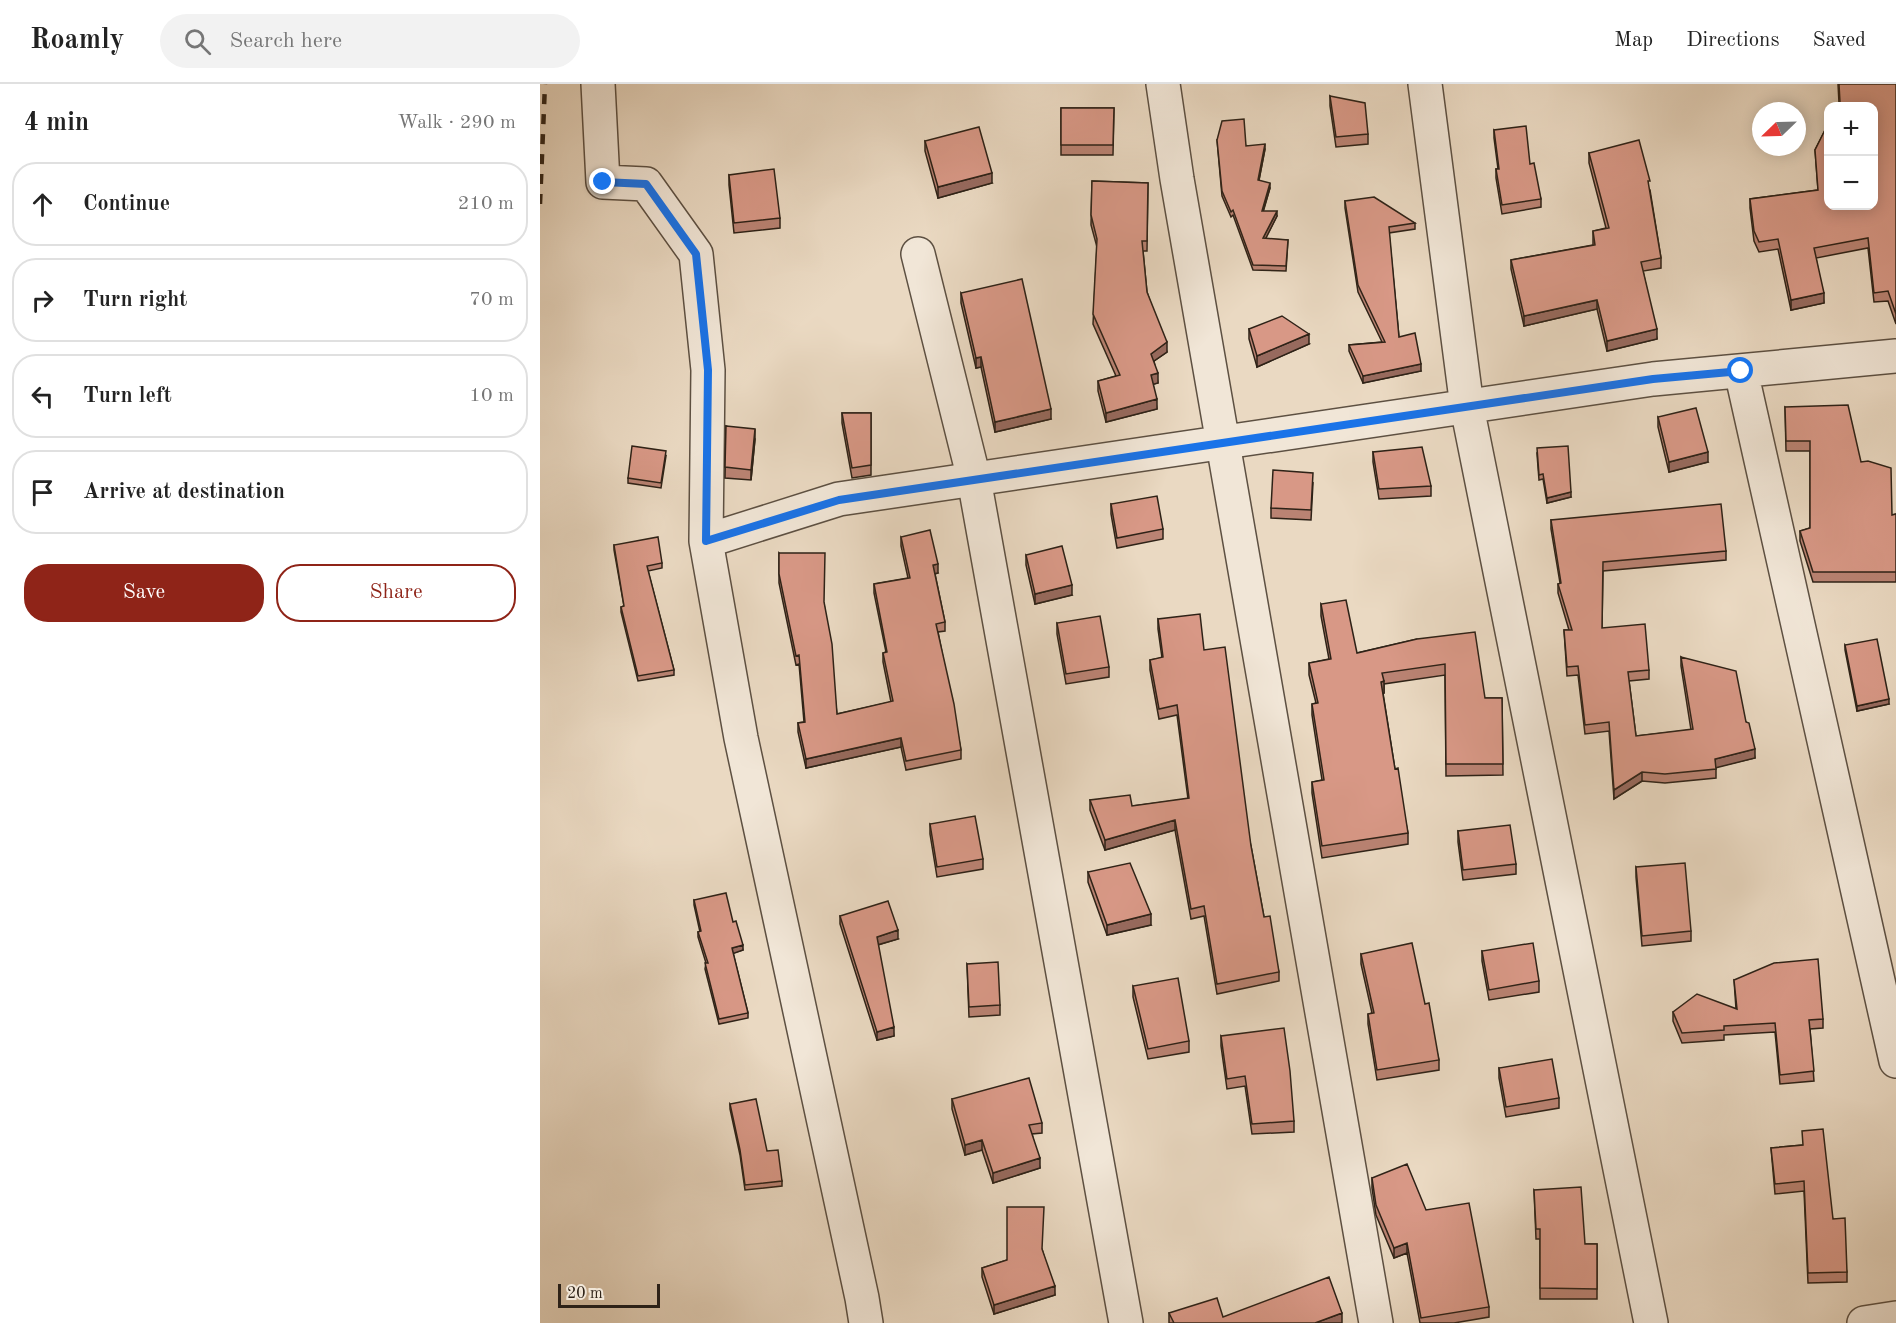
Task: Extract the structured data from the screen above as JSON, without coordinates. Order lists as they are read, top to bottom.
{
  "scale_bar": "20 m",
  "north": "bottom left",
  "page": {
    "header": "Roamly",
    "search": "Search here",
    "nav": ["Map", "Directions", "Saved"],
    "heading": ["4 min", "Walk · 290 m"],
    "map_buttons": ["+", "−"],
    "list": [
      ["Continue", "210 m"],
      ["Turn right", "70 m"],
      ["Turn left", "10 m"],
      "Arrive at destination"
    ],
    "buttons": ["Save", "Share"],
    "scale": "20 m"
  }
}
